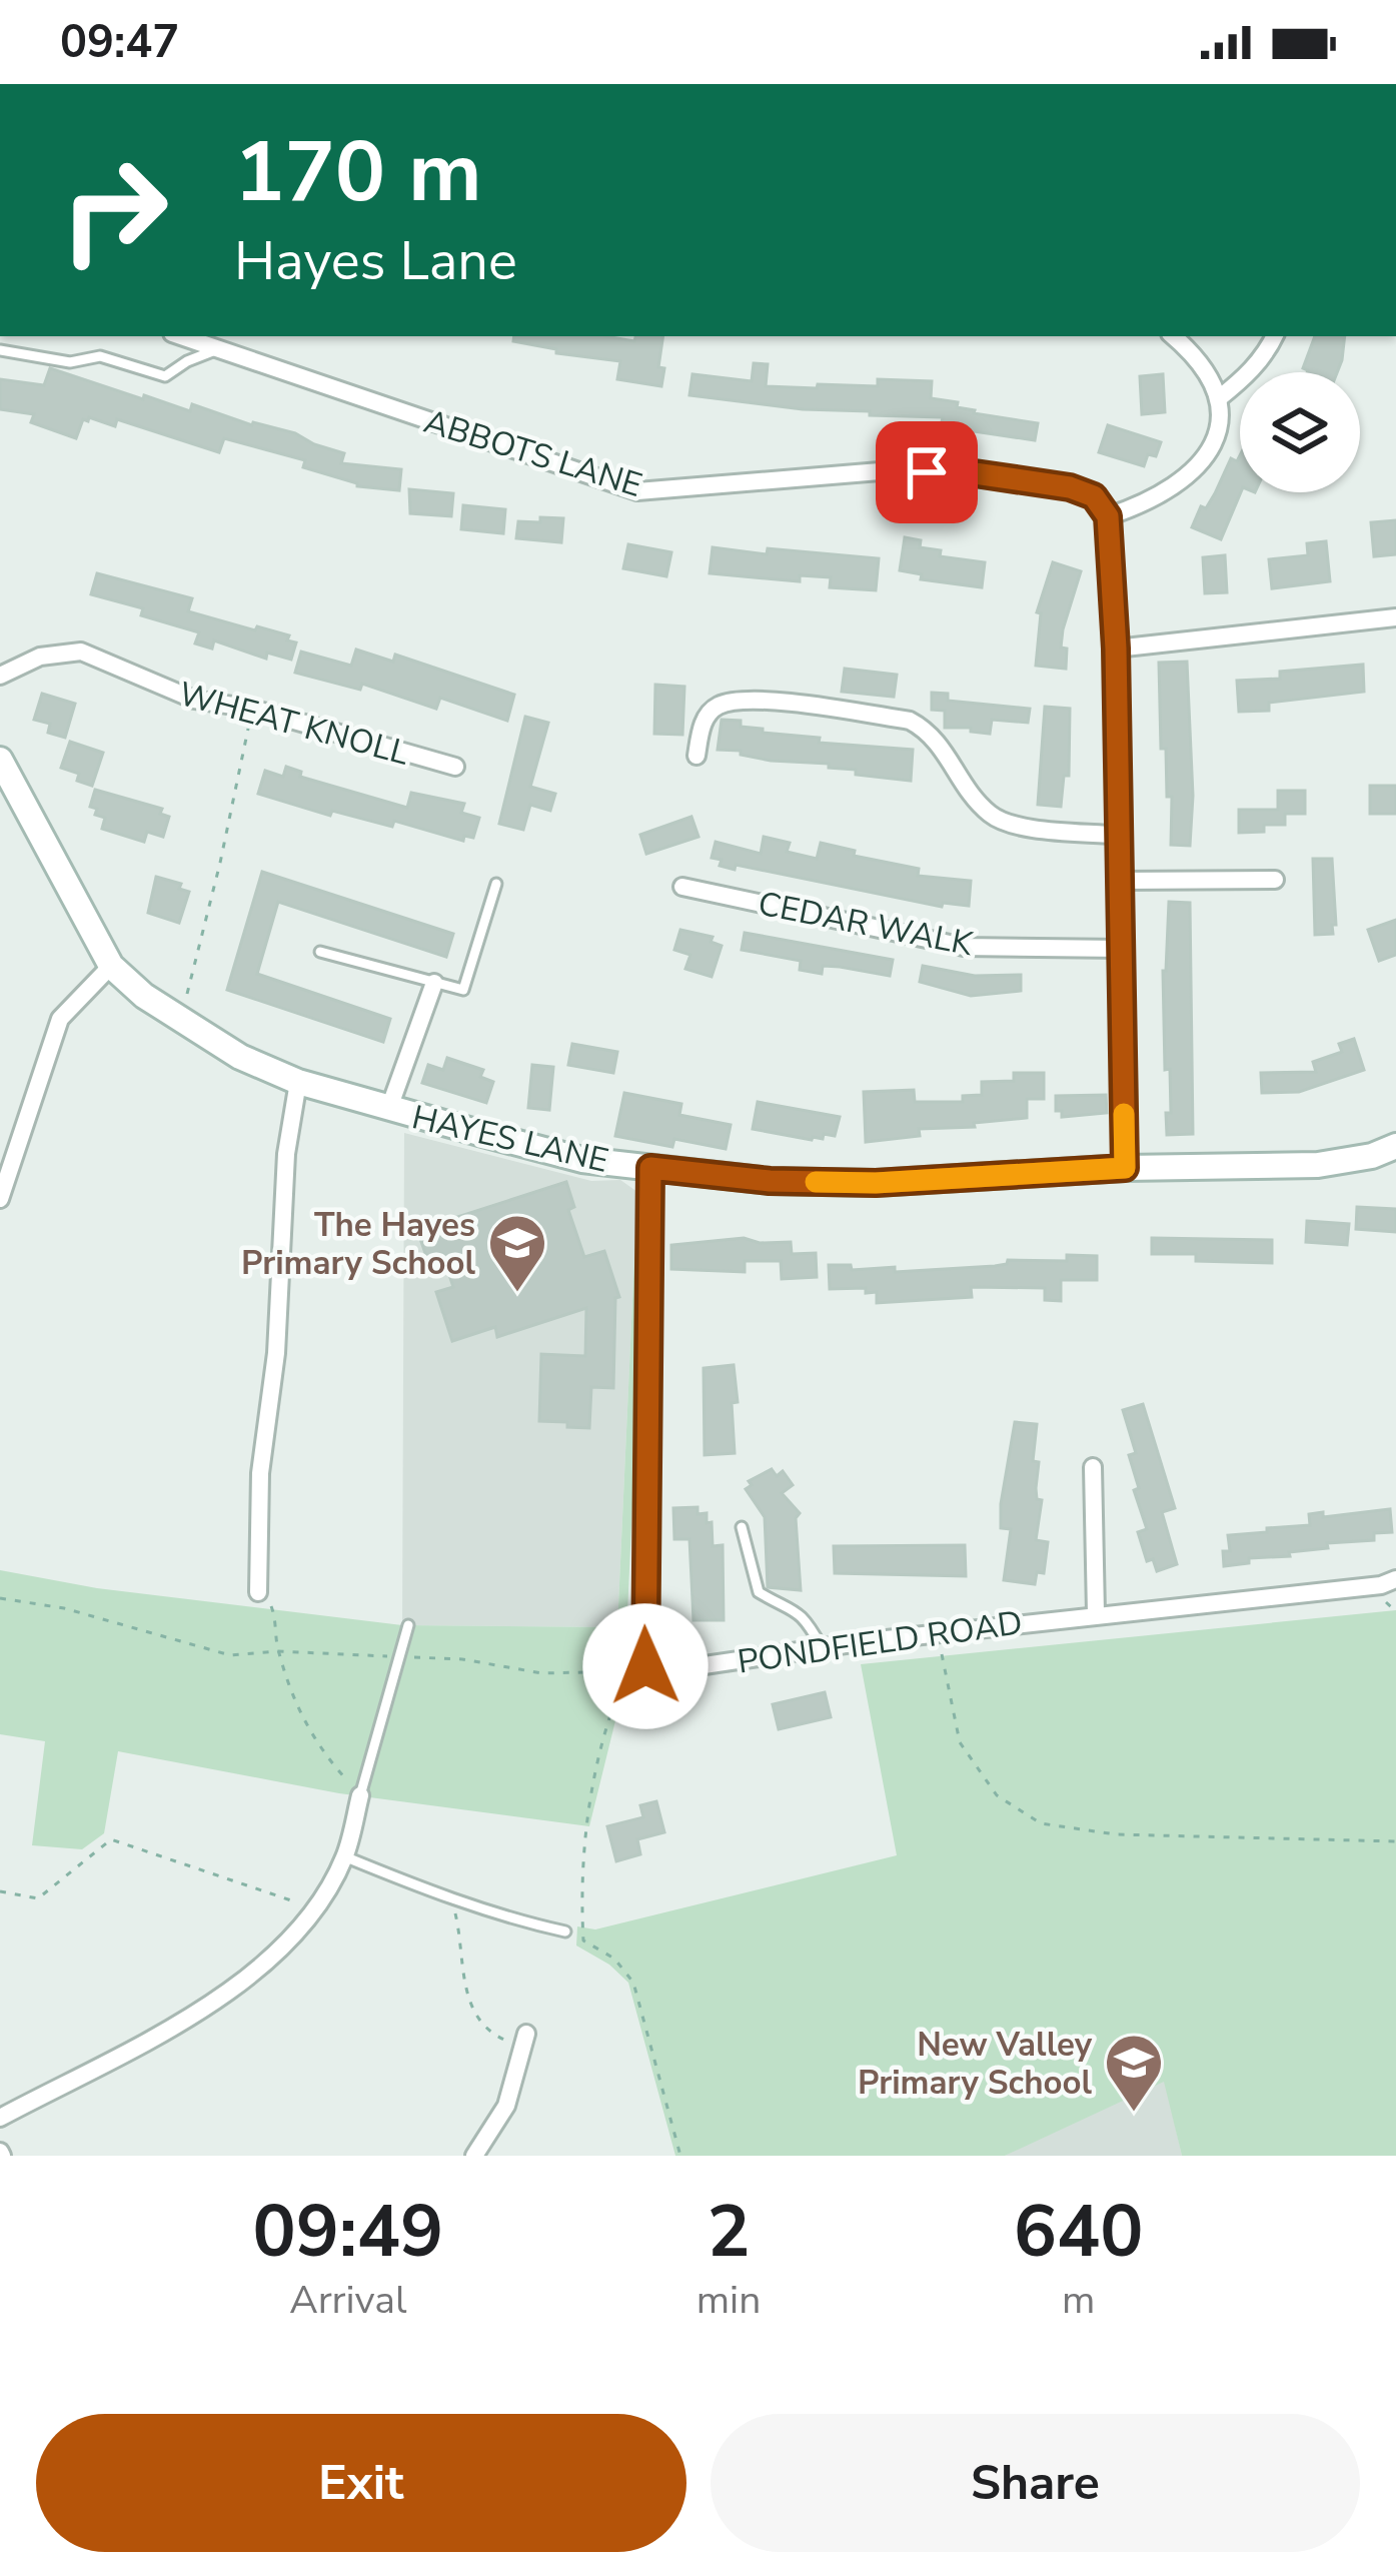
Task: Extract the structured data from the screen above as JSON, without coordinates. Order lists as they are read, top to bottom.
{
  "streets": {
    "street": [
      "ABBOTS LANE",
      "WHEAT KNOLL",
      "CEDAR WALK",
      "HAYES LANE",
      "PONDFIELD ROAD"
    ]
  },
  "crossings": [
    ["HAYES LANE", "PONDFIELD ROAD"]
  ],
  "places": {
    "school or university": ["The Hayes Primary School", "New Valley Primary School"]
  },
  "page": {
    "status": "09:47",
    "turn": ["170 m", "Hayes Lane"],
    "eta": [
      "09:49",
      "Arrival",
      "2",
      "min",
      "640",
      "m"
    ],
    "buttons": ["Exit", "Share"]
  }
}
